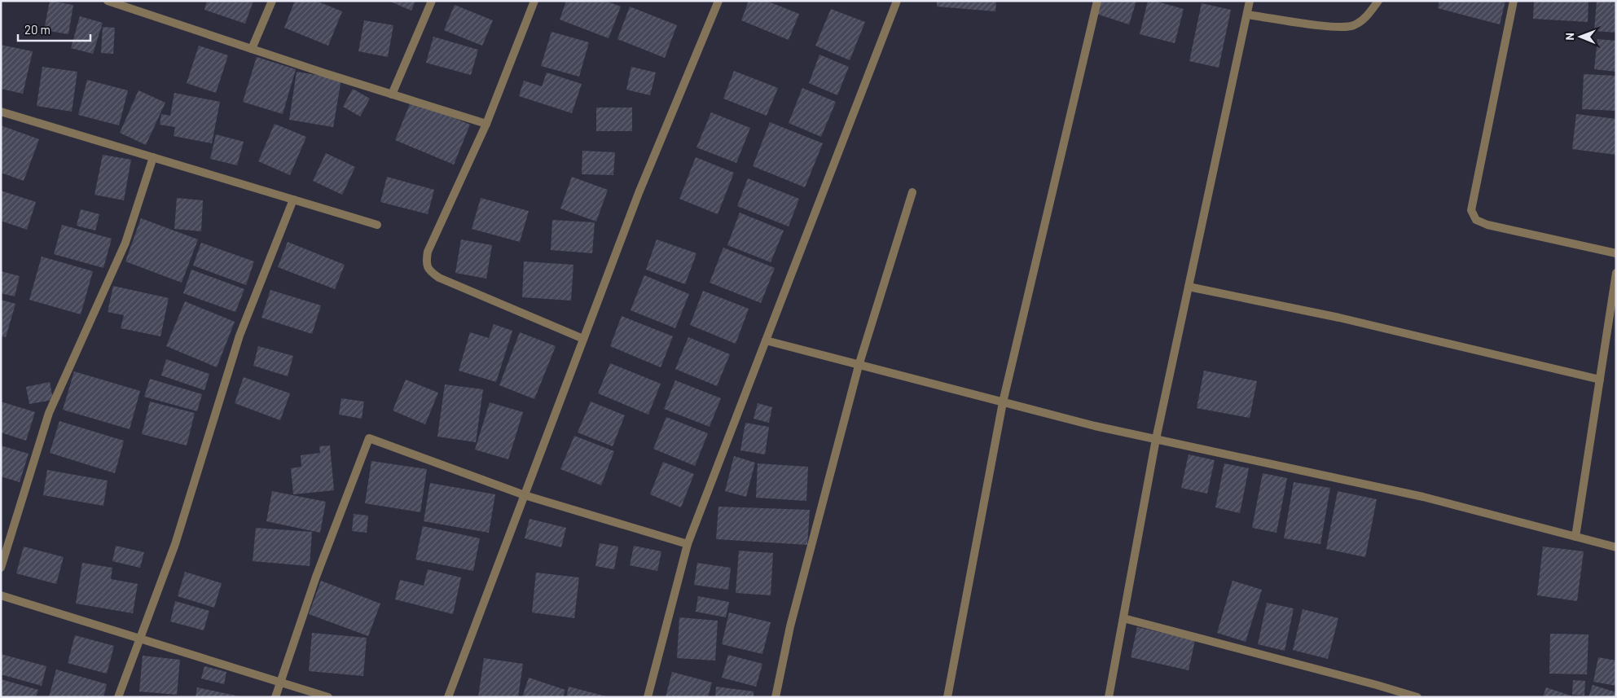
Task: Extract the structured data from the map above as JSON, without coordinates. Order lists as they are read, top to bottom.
{
  "scale_bar": "20 m",
  "north": "left"
}
